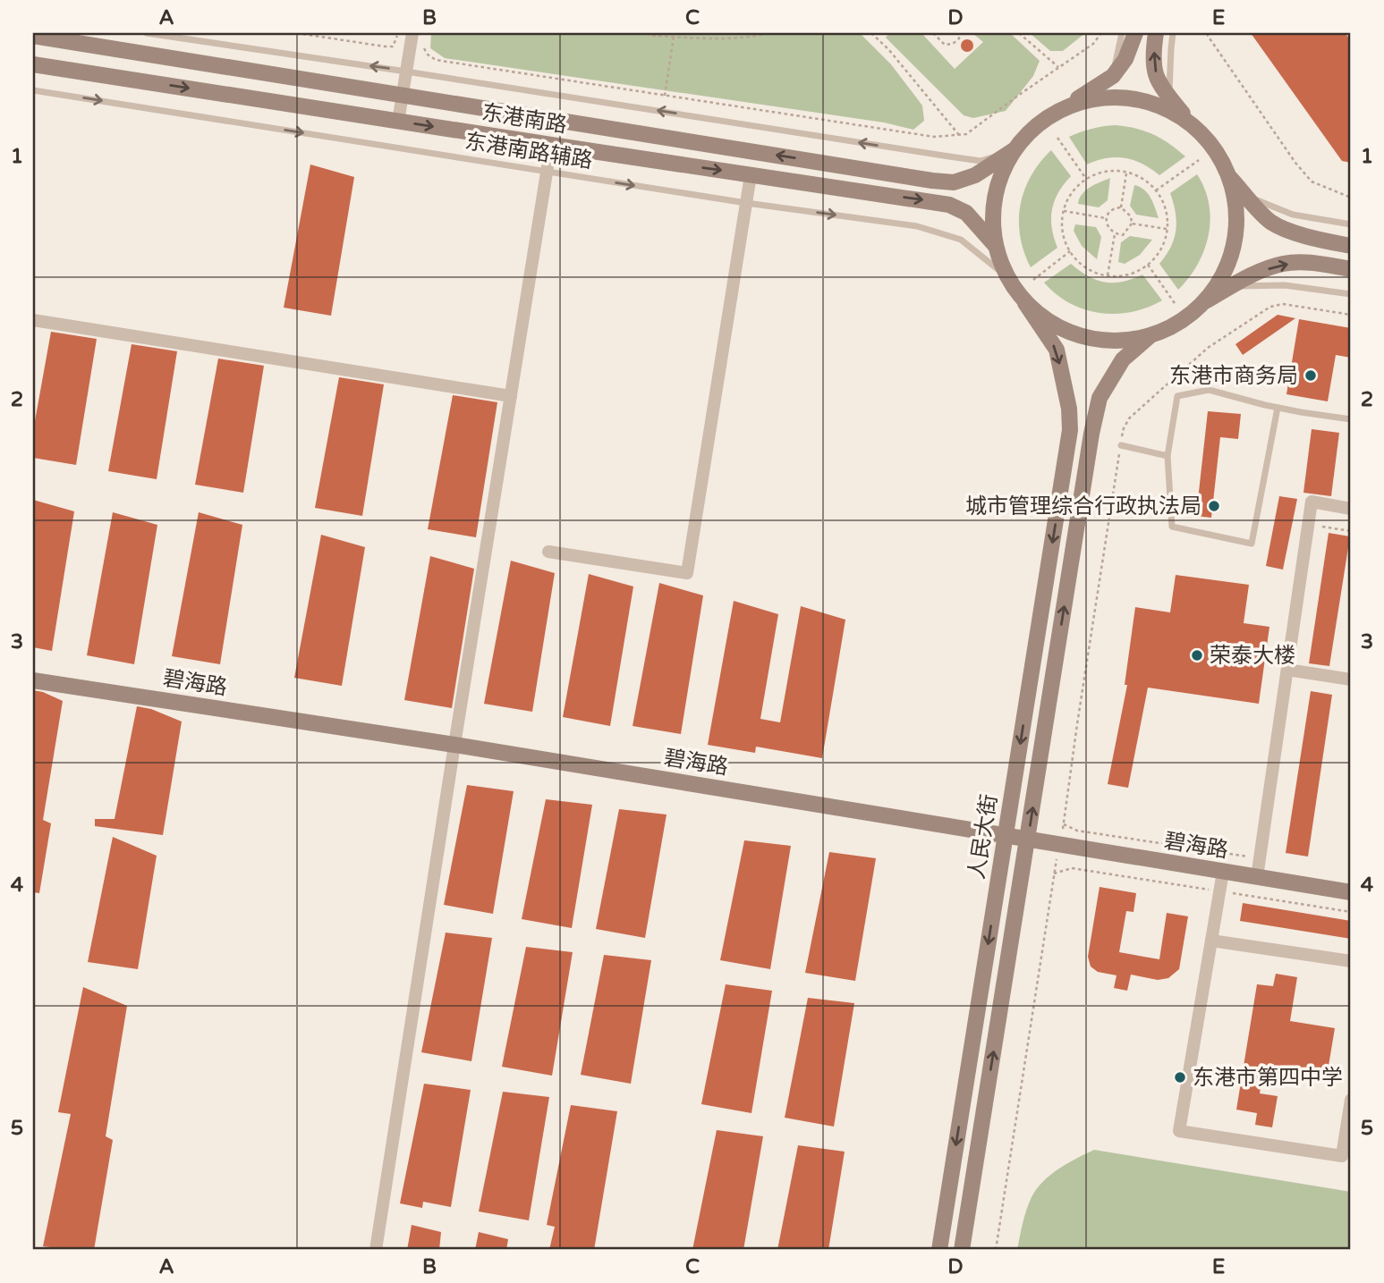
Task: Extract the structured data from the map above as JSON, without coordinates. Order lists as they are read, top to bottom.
{
  "streets": {
    "main road": ["东港南路", "碧海路", "人民大街"],
    "lane": ["东港南路辅路"]
  },
  "crossings": [
    ["东港南路", "人民大街"],
    ["东港南路辅路", "人民大街"],
    ["碧海路", "人民大街"]
  ],
  "one_way": ["东港南路辅路"],
  "places": [
    "东港市商务局",
    "城市管理综合行政执法局",
    "荣泰大楼",
    "东港市第四中学"
  ],
  "grid": {
    "columns": [
      "A",
      "B",
      "C",
      "D",
      "E"
    ],
    "rows": [
      "1",
      "2",
      "3",
      "4",
      "5"
    ]
  }
}
